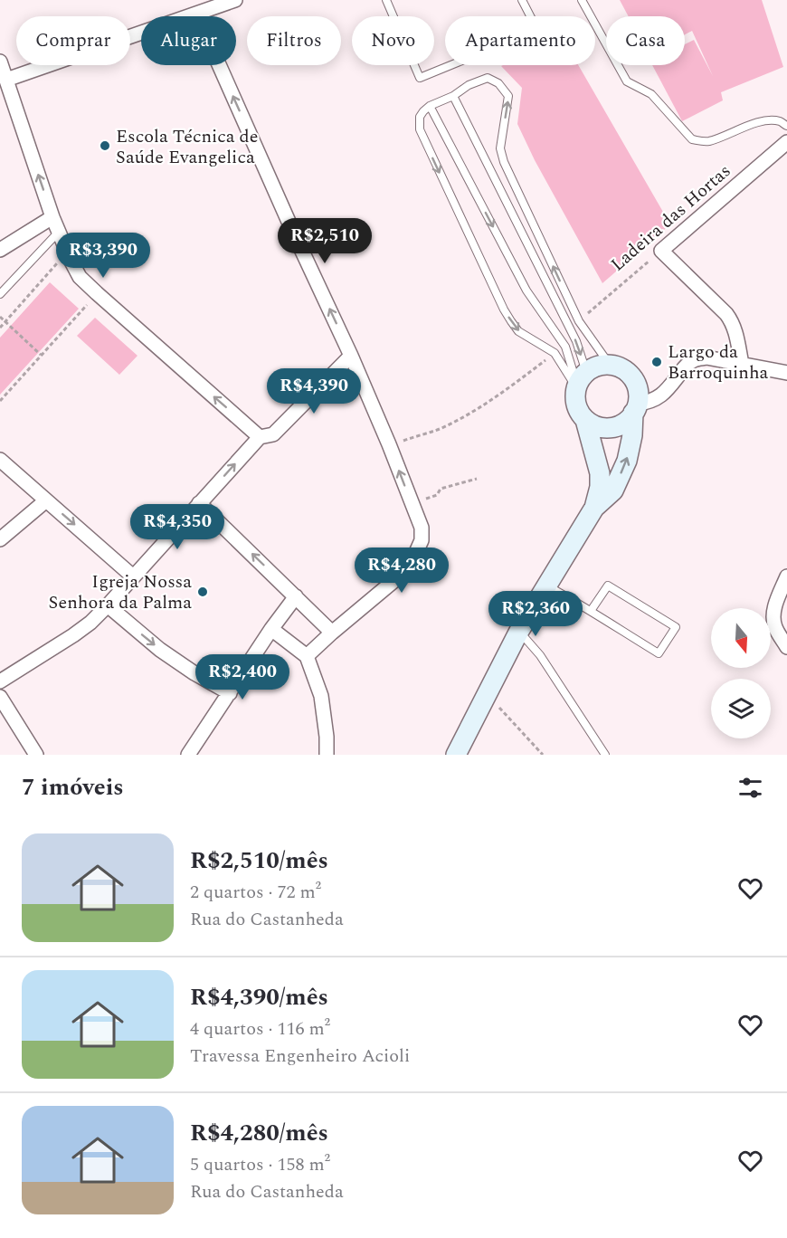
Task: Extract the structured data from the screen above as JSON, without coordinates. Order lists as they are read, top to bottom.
{
  "streets": {
    "street": ["Ladeira das Hortas"]
  },
  "places": ["Escola Técnica de Saúde Evangelica", "Largo da Barroquinha", "Igreja Nossa Senhora da Palma"],
  "north": "bottom",
  "page": {
    "chip": [
      "Comprar",
      "Alugar",
      "Filtros",
      "Novo",
      "Apartamento",
      "Casa"
    ],
    "price": [
      "R$2,510",
      "R$3,390",
      "R$4,390",
      "R$4,350",
      "R$4,280",
      "R$2,360",
      "R$2,400"
    ],
    "heading": "7 imóveis",
    "list": [
      {
        "name": "R$2,510/mês",
        "note": "2 quartos · 72 m² · Rua do Castanheda"
      },
      {
        "name": "R$4,390/mês",
        "note": "4 quartos · 116 m² · Travessa Engenheiro Acioli"
      },
      {
        "name": "R$4,280/mês",
        "note": "5 quartos · 158 m² · Rua do Castanheda"
      }
    ]
  }
}
